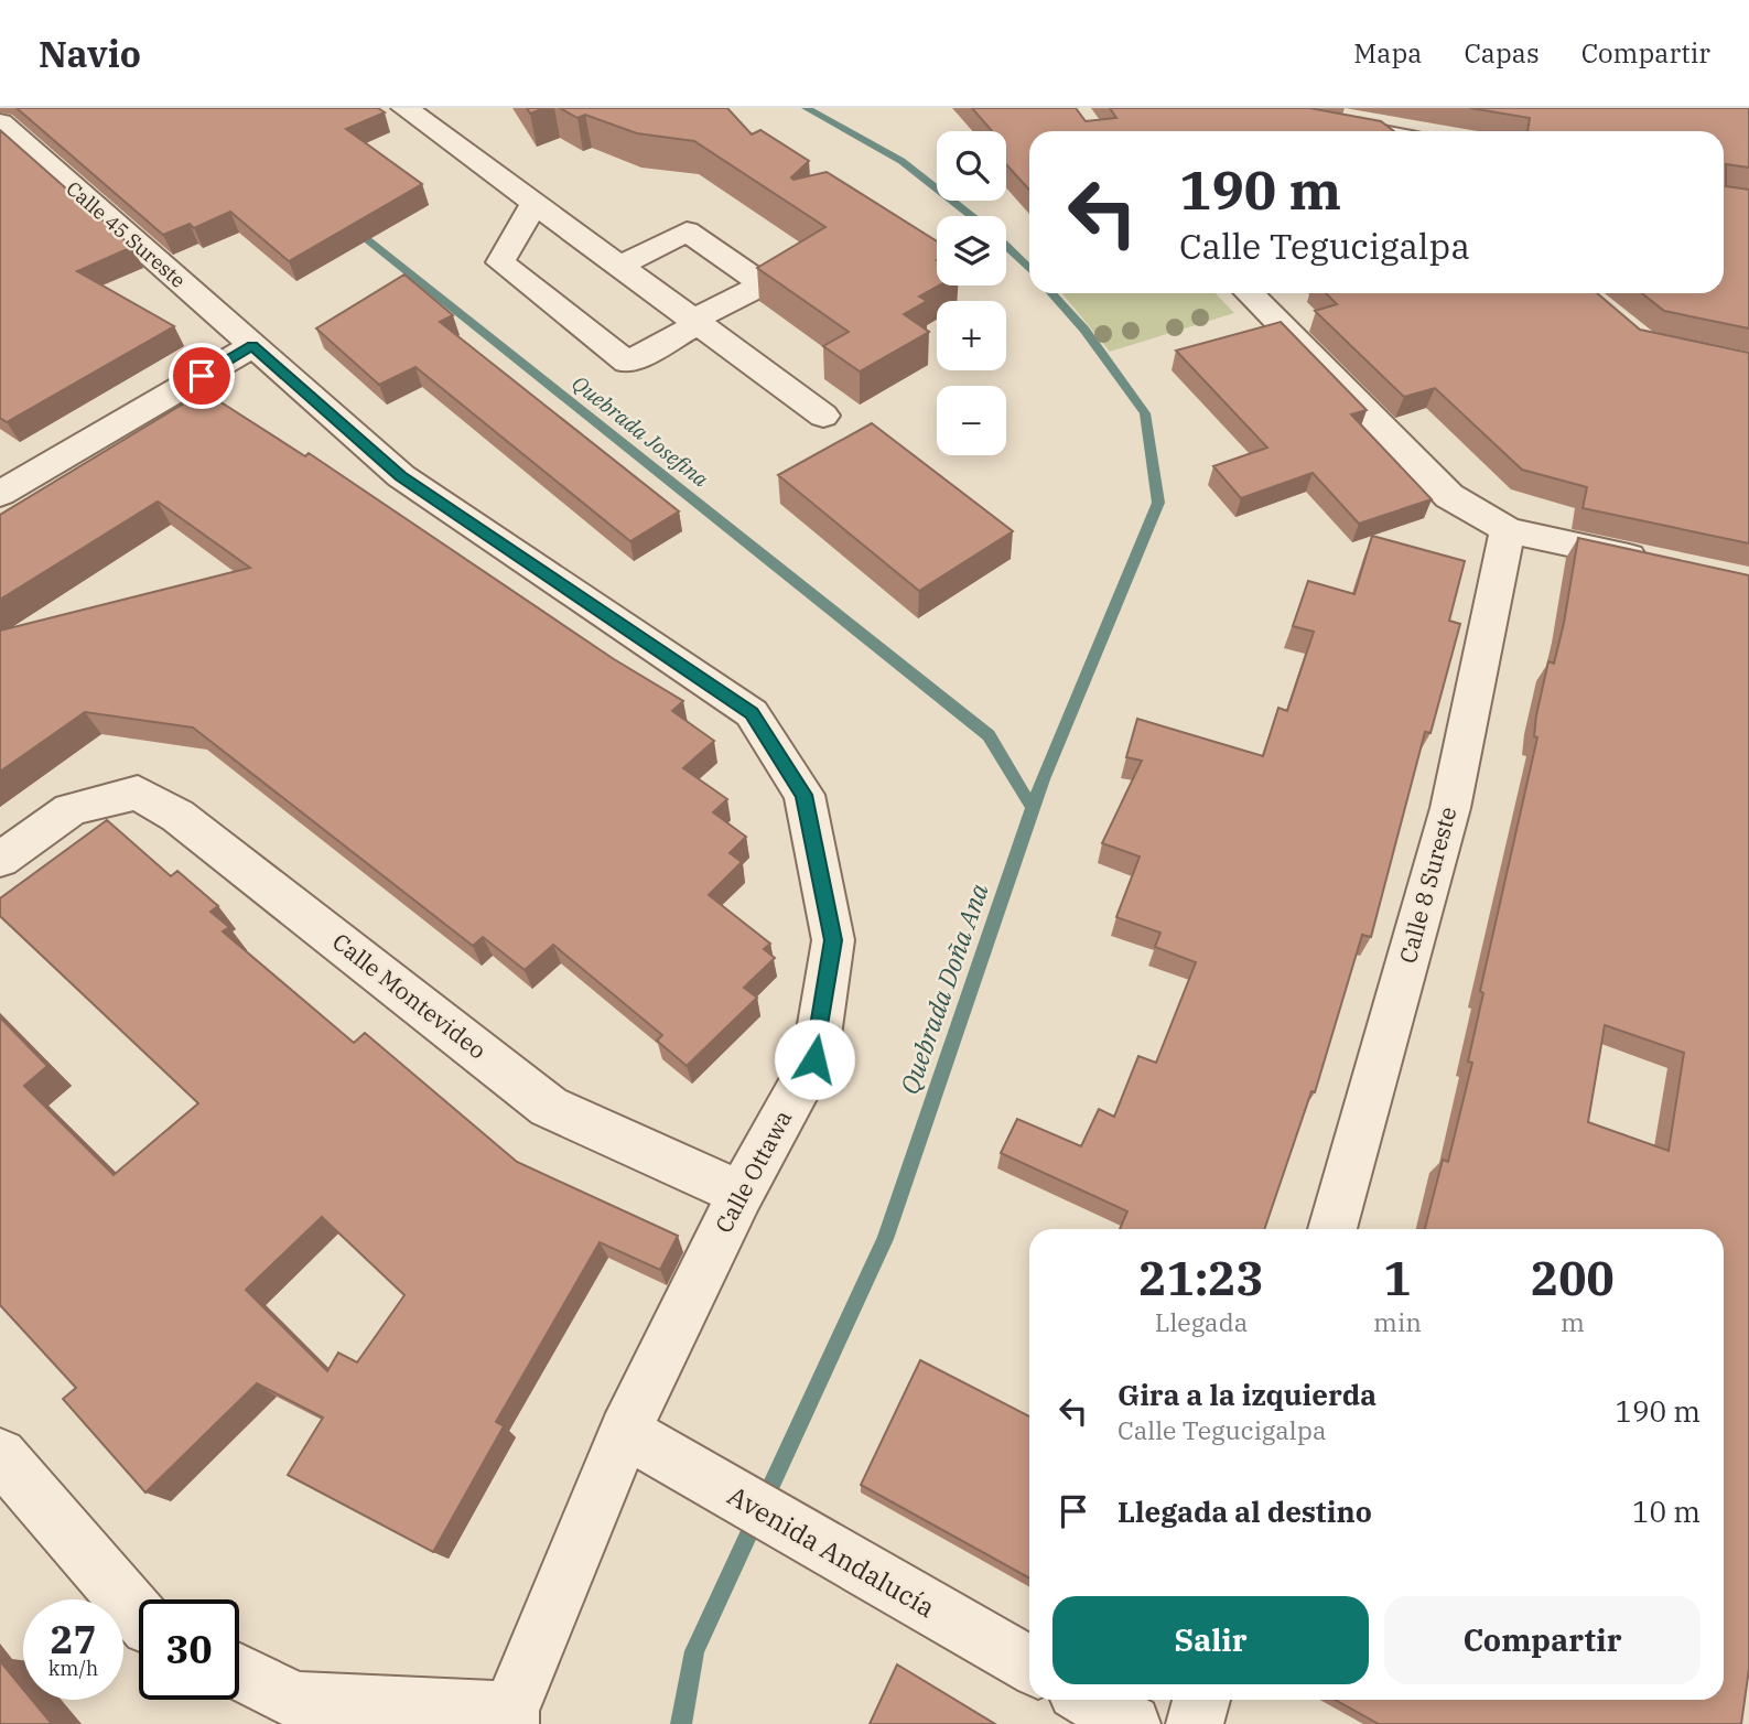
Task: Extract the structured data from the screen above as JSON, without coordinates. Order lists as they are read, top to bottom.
{
  "streets": {
    "street": [
      "Calle 45 Sureste",
      "Calle 8 Sureste",
      "Calle Montevideo",
      "Calle Ottawa",
      "Avenida Andalucía"
    ]
  },
  "crossings": [
    ["Calle 45 Sureste", "Calle Ottawa"],
    ["Calle Montevideo", "Calle Ottawa"],
    ["Calle Ottawa", "Avenida Andalucía"]
  ],
  "water": ["Quebrada Josefina", "Quebrada Doña Ana"],
  "page": {
    "header": "Navio",
    "nav": ["Mapa", "Capas", "Compartir"],
    "map_buttons": ["+", "−"],
    "turn": ["190 m", "Calle Tegucigalpa"],
    "eta": [
      "21:23",
      "Llegada",
      "1",
      "min",
      "200",
      "m"
    ],
    "list": [
      {
        "name": "Gira a la izquierda",
        "note": "Calle Tegucigalpa",
        "value": "190 m"
      },
      {
        "name": "Llegada al destino",
        "value": "10 m"
      }
    ],
    "buttons": ["Salir", "Compartir"],
    "speed": "27 km/h",
    "limit": "30"
  }
}
